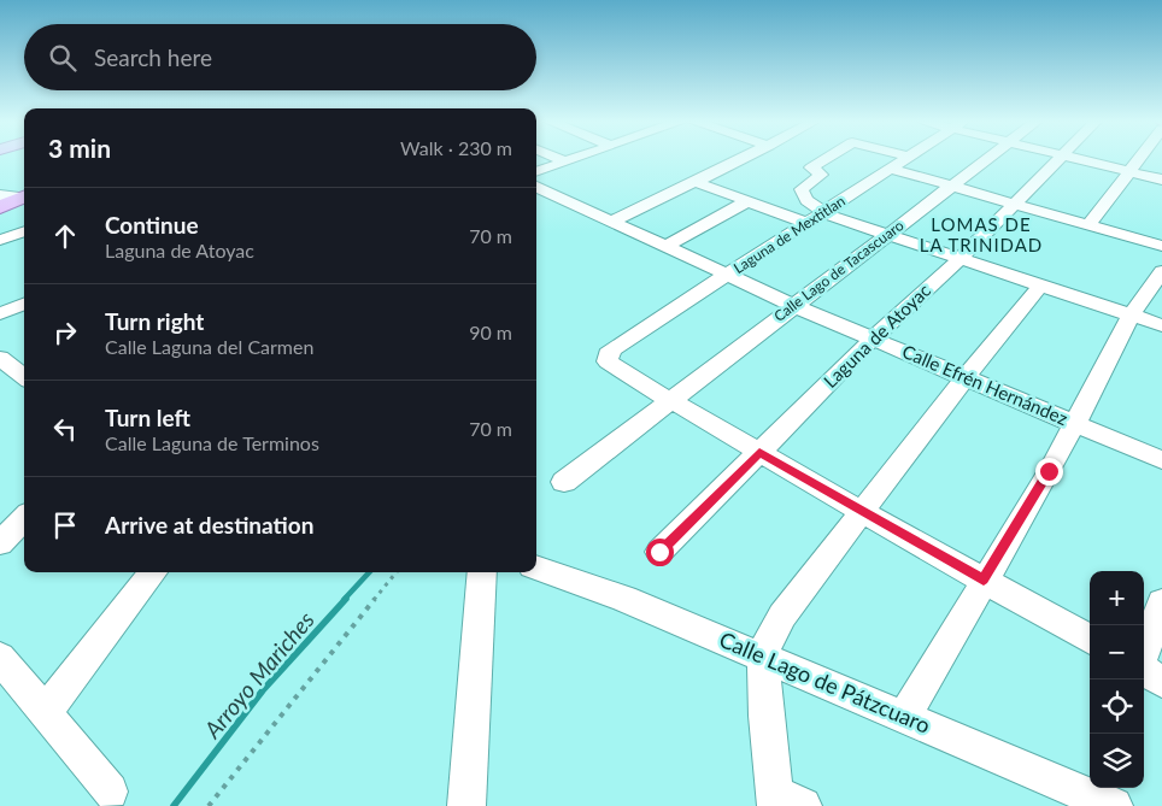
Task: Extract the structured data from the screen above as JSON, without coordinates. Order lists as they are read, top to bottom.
{
  "streets": {
    "street": [
      "Laguna de Mextitlan",
      "Calle Lago de Tacascuaro",
      "Laguna de Atoyac",
      "Calle Efrén Hernández",
      "Calle Lago de Pátzcuaro"
    ]
  },
  "crossings": [
    ["Laguna de Mextitlan", "Calle Lago de Tacascuaro"],
    ["Laguna de Mextitlan", "Calle Efrén Hernández"],
    ["Calle Lago de Tacascuaro", "Calle Efrén Hernández"],
    ["Laguna de Atoyac", "Calle Efrén Hernández"]
  ],
  "districts": ["LOMAS DE LA TRINIDAD"],
  "water": ["Arroyo Mariches"],
  "page": {
    "search": "Search here",
    "heading": ["3 min", "Walk · 230 m"],
    "list": [
      ["Continue", "Laguna de Atoyac", "70 m"],
      ["Turn right", "Calle Laguna del Carmen", "90 m"],
      ["Turn left", "Calle Laguna de Terminos", "70 m"],
      "Arrive at destination"
    ],
    "map_buttons": ["+", "−"]
  }
}
